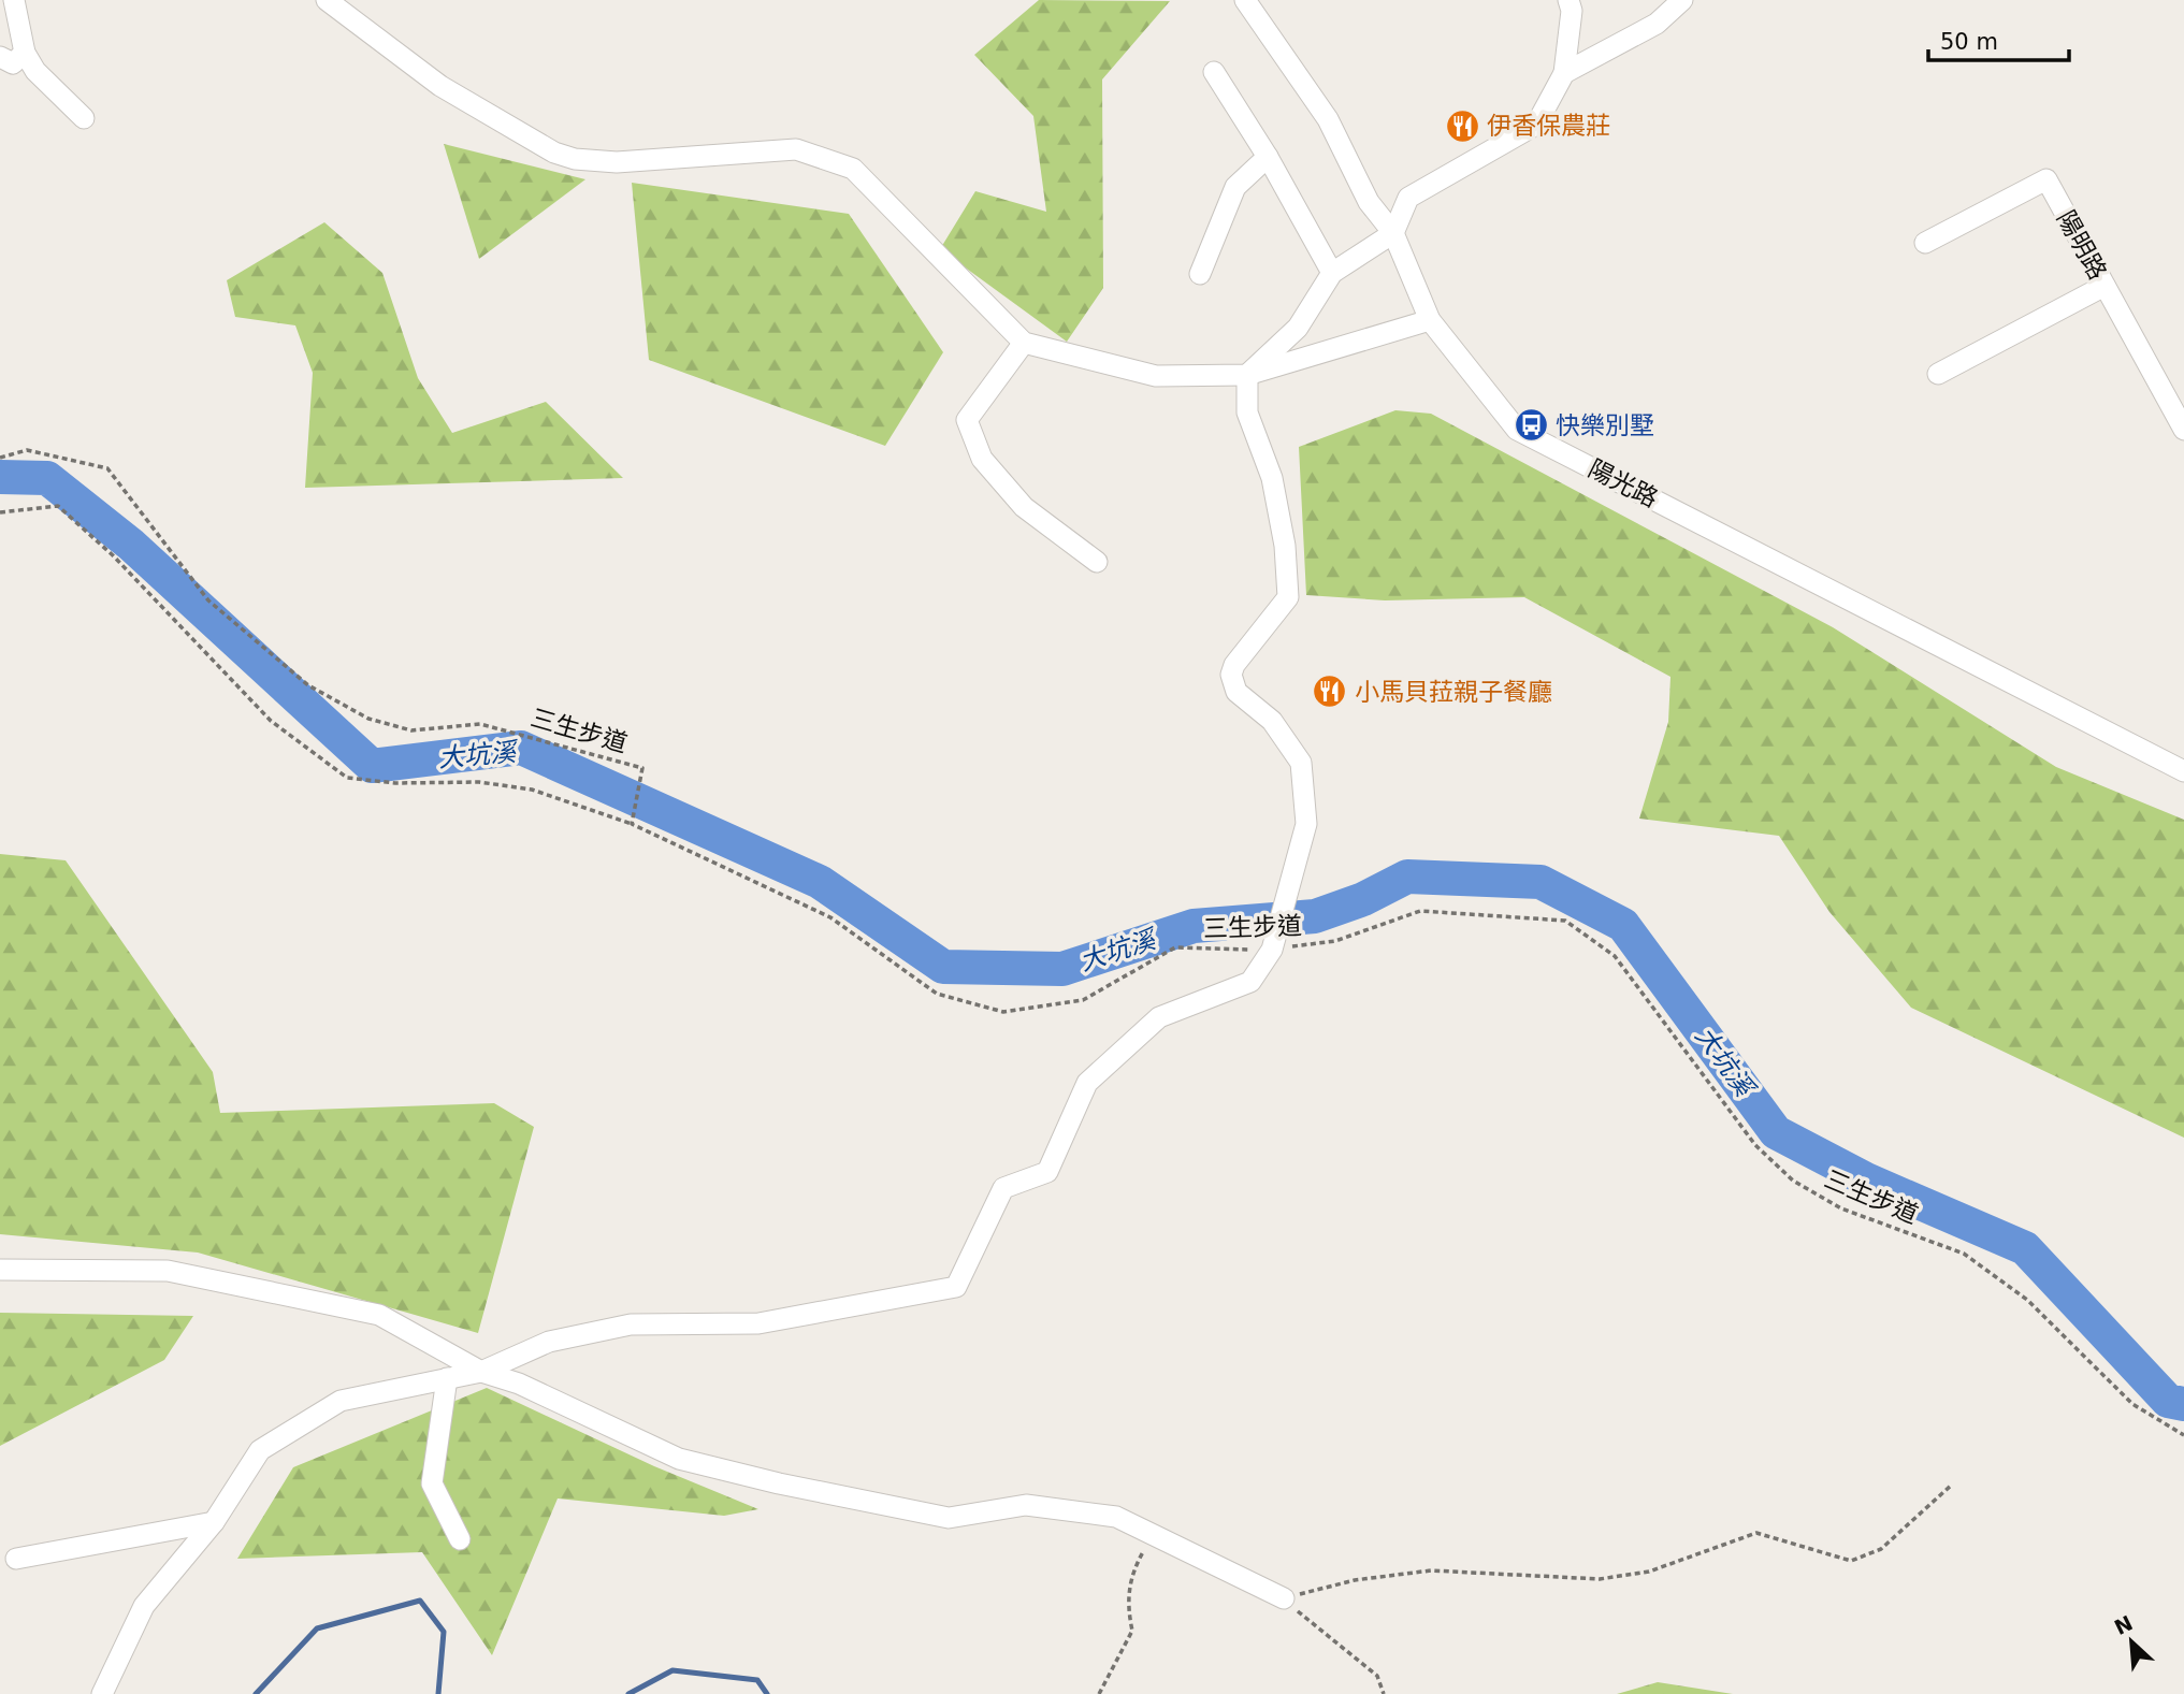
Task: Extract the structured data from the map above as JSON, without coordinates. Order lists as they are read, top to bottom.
{
  "streets": {
    "street": ["陽明路", "陽光路"],
    "path": ["三生步道"]
  },
  "water": ["大坑溪"],
  "places": {
    "restaurant": ["伊香保農莊", "小馬貝菈親子餐廳"],
    "bus stop": ["快樂別墅"]
  },
  "scale_bar": "50 m",
  "north": "top left"
}
